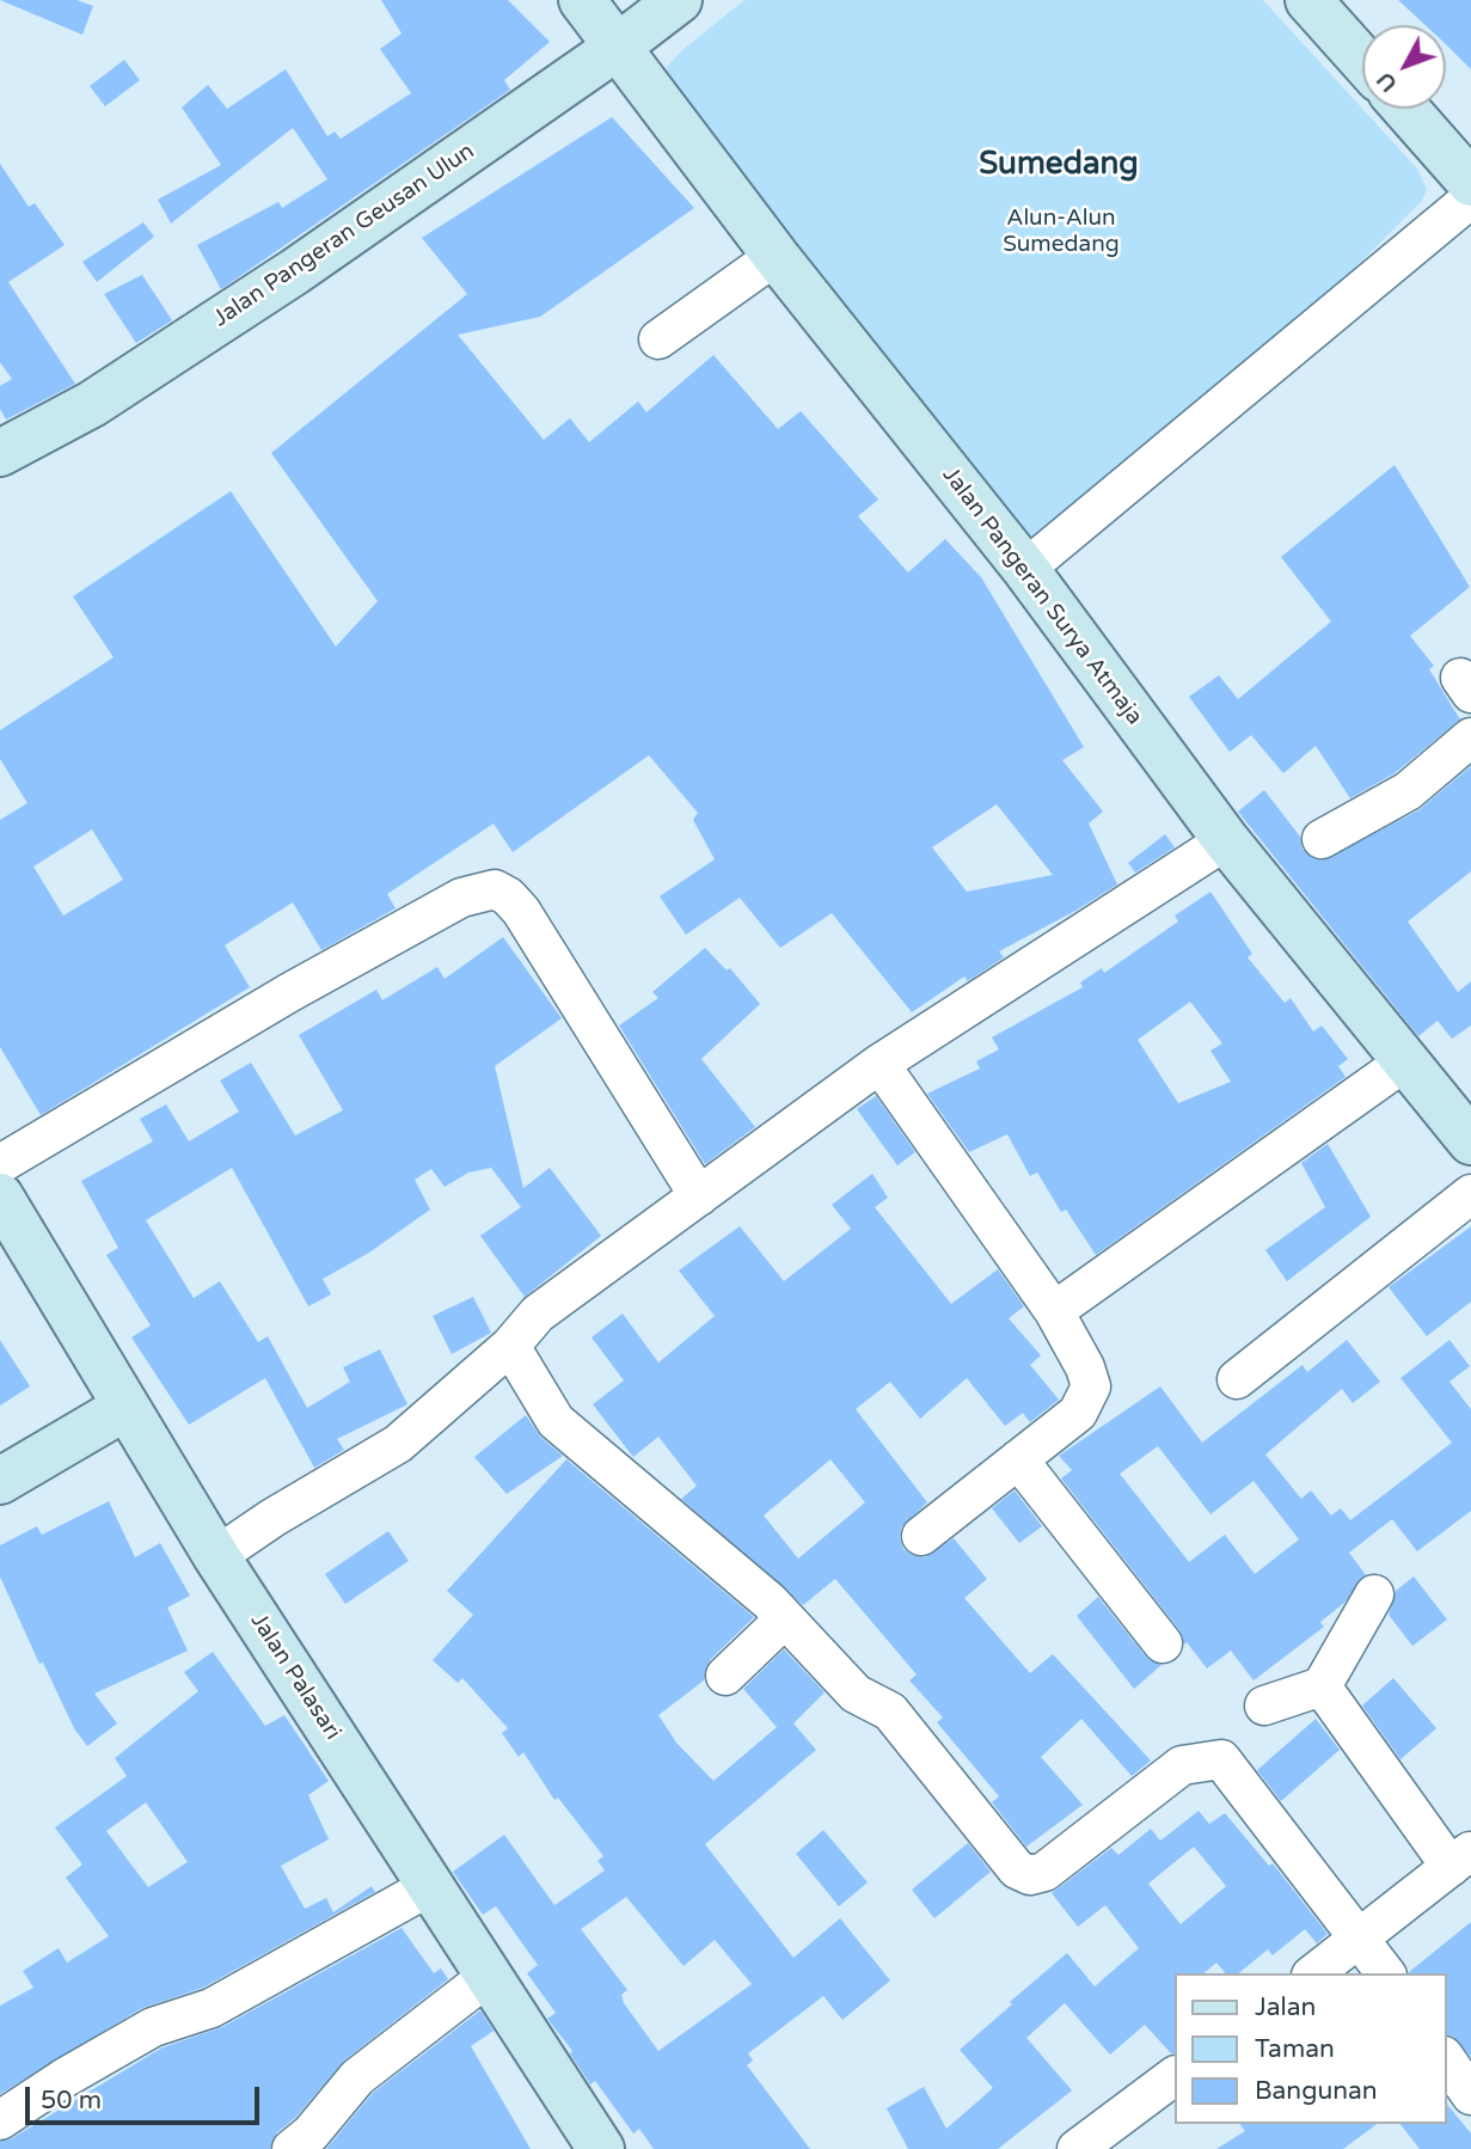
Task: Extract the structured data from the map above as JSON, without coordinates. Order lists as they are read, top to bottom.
{
  "streets": {
    "street": ["Jalan Pangeran Geusan Ulun", "Jalan Pangeran Surya Atmaja", "Jalan Palasari"]
  },
  "crossings": [
    ["Jalan Pangeran Geusan Ulun", "Jalan Pangeran Surya Atmaja"]
  ],
  "districts": ["Sumedang"],
  "parks": ["Alun-Alun Sumedang"],
  "legend": ["Jalan", "Taman", "Bangunan"],
  "scale_bar": "50 m",
  "north": "bottom left"
}
